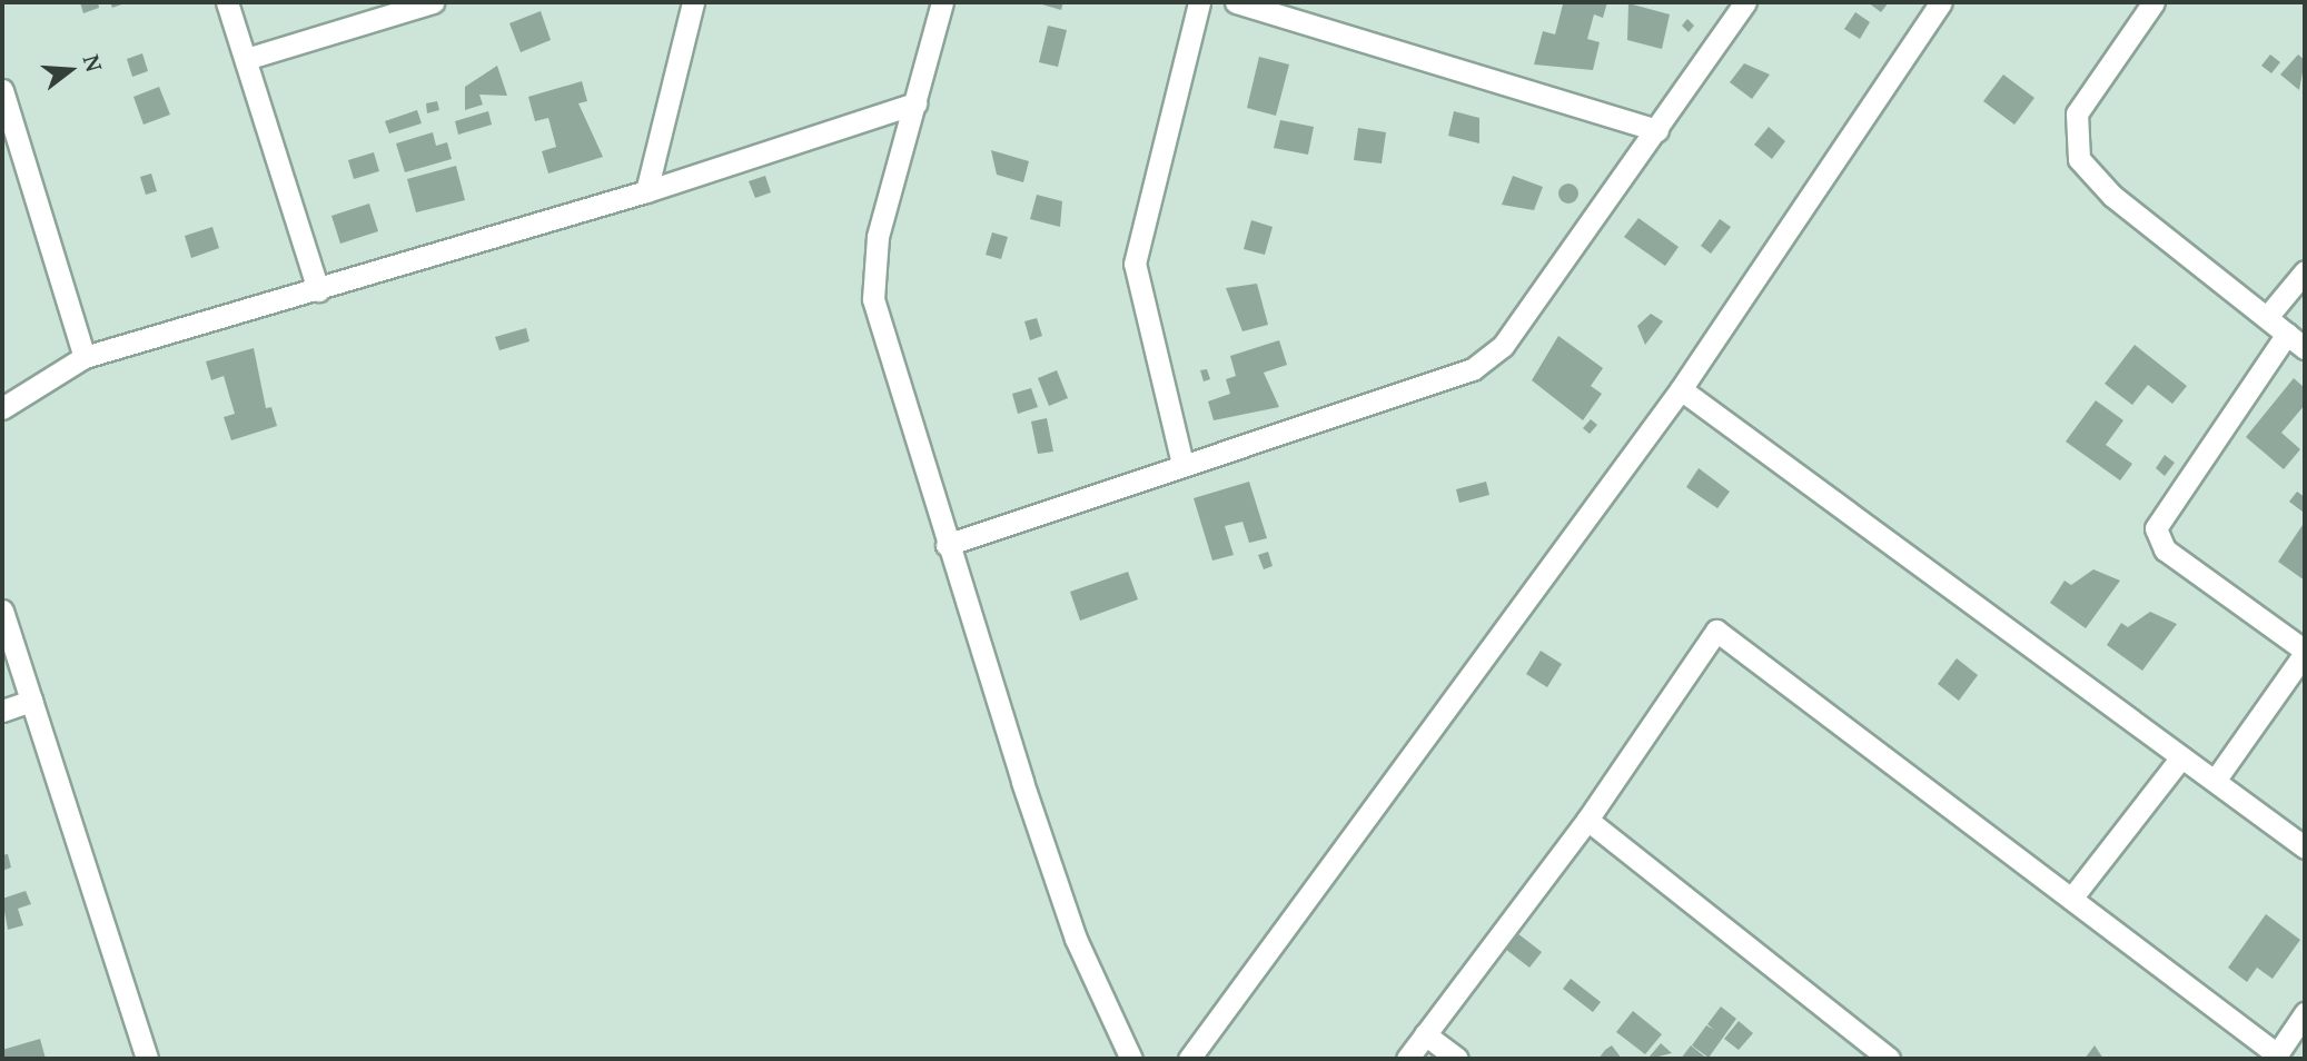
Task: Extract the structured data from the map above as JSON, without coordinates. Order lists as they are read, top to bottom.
{
  "north": "right"
}
